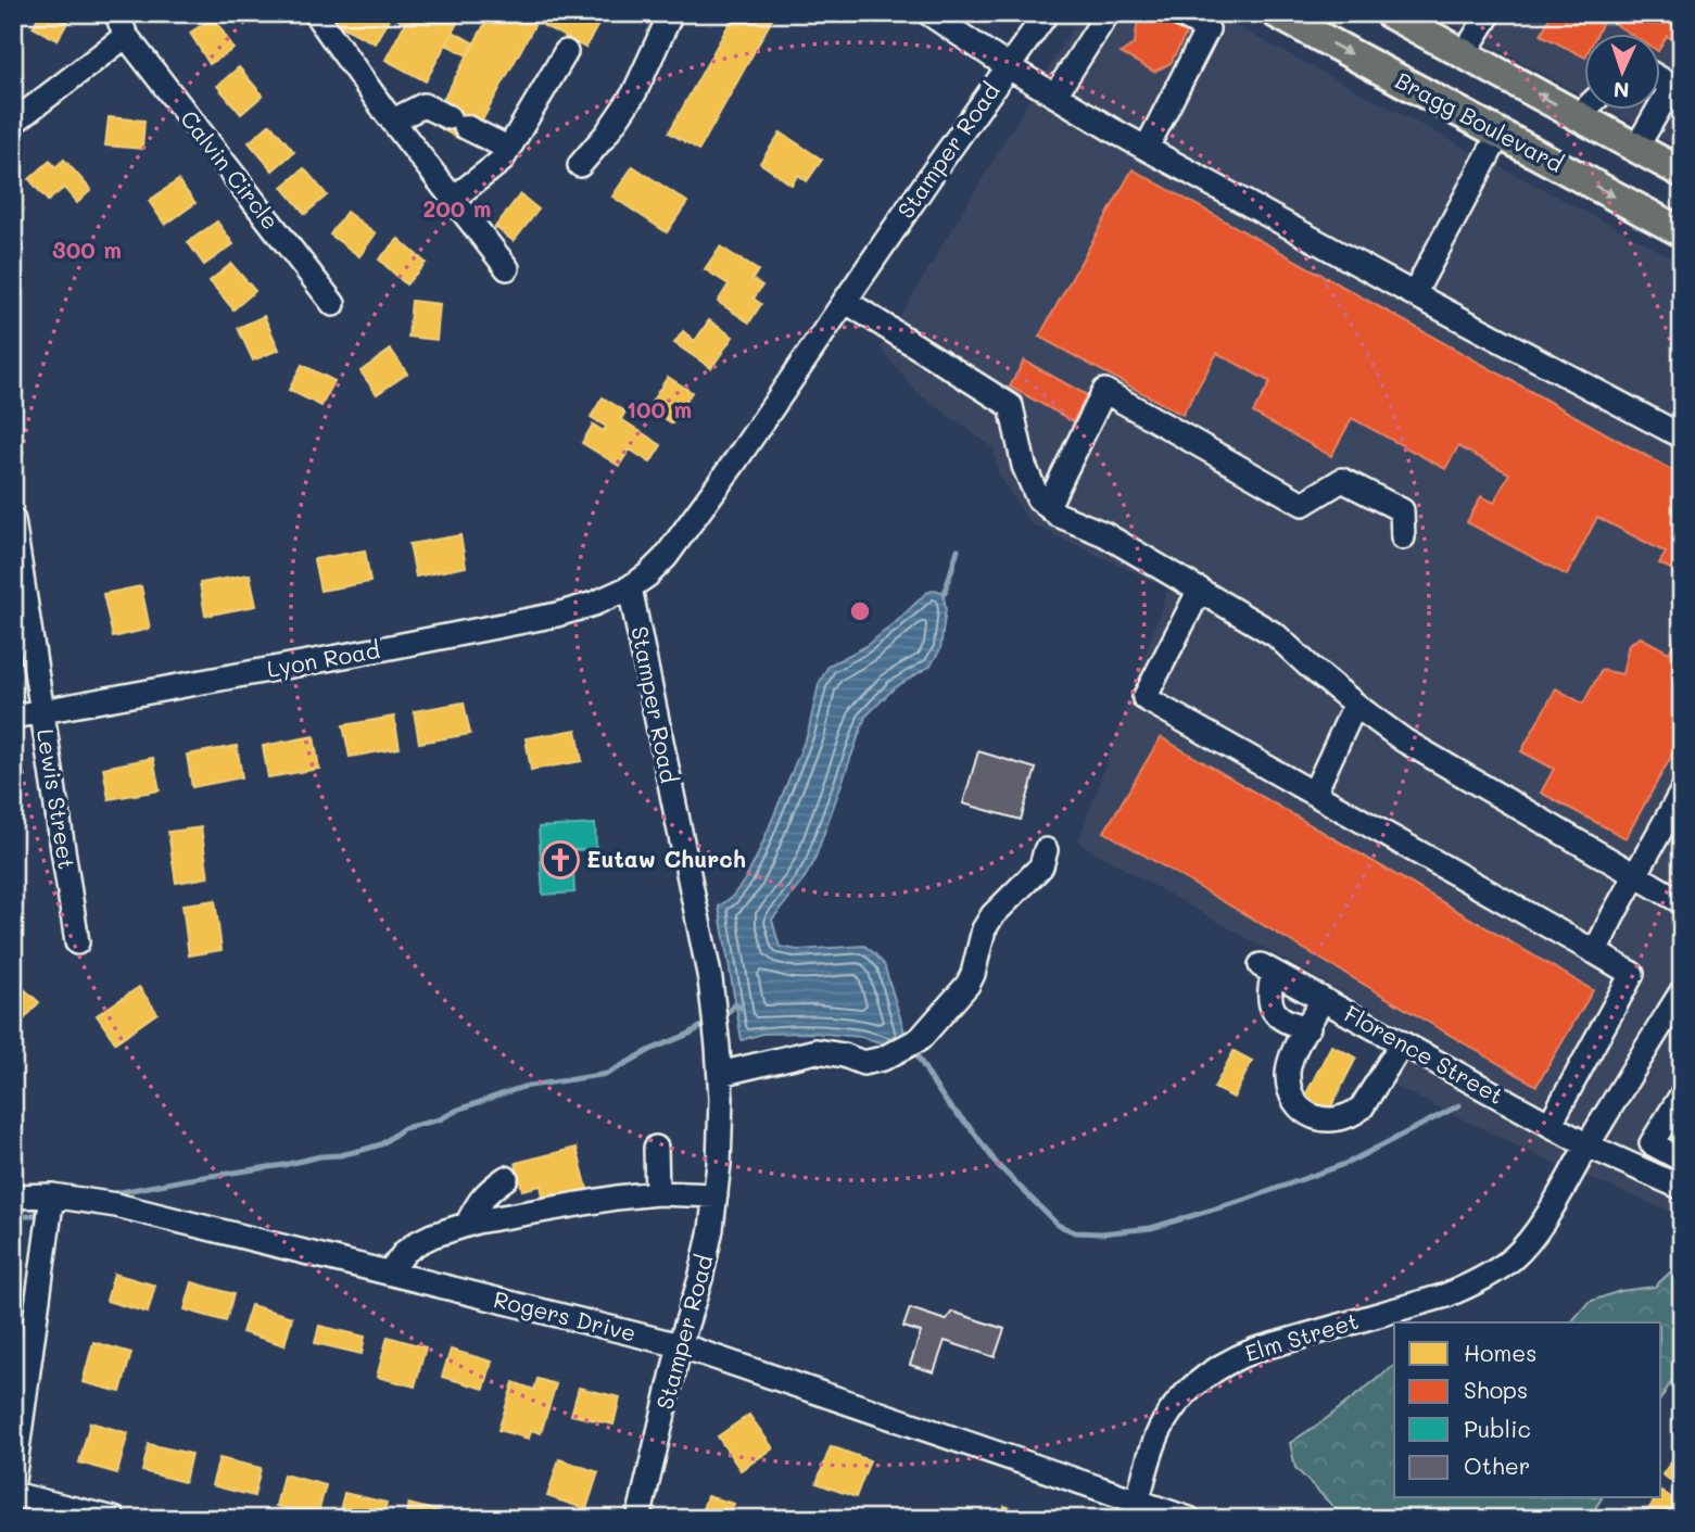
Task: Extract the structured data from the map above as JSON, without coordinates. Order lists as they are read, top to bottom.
{
  "streets": {
    "main road": ["Bragg Boulevard"],
    "street": [
      "Stamper Road",
      "Calvin Circle",
      "Lyon Road",
      "Lewis Street",
      "Florence Street",
      "Rogers Drive",
      "Elm Street"
    ]
  },
  "crossings": [
    ["Stamper Road", "Lyon Road"],
    ["Stamper Road", "Rogers Drive"],
    ["Lyon Road", "Lewis Street"],
    ["Florence Street", "Elm Street"],
    ["Rogers Drive", "Elm Street"]
  ],
  "places": {
    "church": ["Eutaw Church"]
  },
  "legend": [
    "Homes",
    "Shops",
    "Public",
    "Other"
  ],
  "north": "bottom",
  "rings": ["200 m", "300 m", "100 m"]
}
